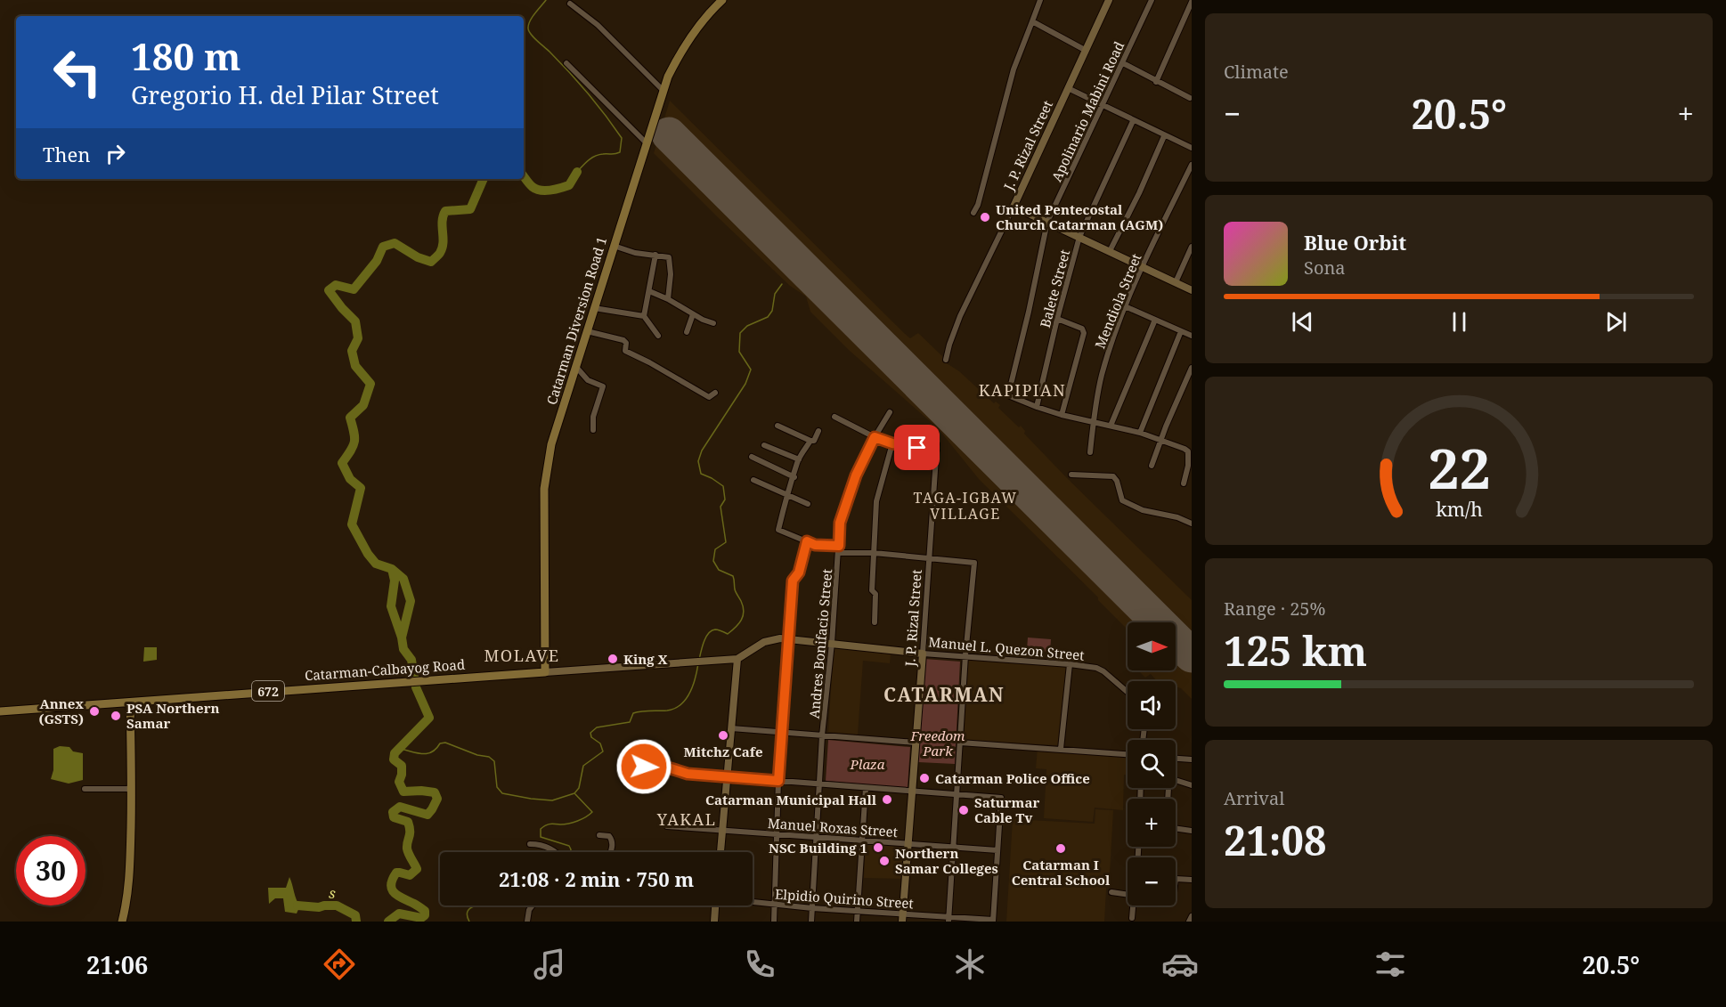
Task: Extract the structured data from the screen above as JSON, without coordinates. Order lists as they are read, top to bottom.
{
  "streets": {
    "main road": [
      "J. P. Rizal Street",
      "Catarman Diversion Road 1",
      "Manuel L. Quezon Street",
      "Catarman-Calbayog Road",
      "672"
    ],
    "street": [
      "Apolinario Mabini Road",
      "Balete Street",
      "Mendiola Street",
      "Andres Bonifacio Street",
      "Manuel Roxas Street",
      "Elpidio Quirino Street"
    ]
  },
  "crossings": [
    ["Apolinario Mabini Road", "Balete Street"],
    ["Apolinario Mabini Road", "Mendiola Street"],
    ["J. P. Rizal Street", "Manuel L. Quezon Street"],
    ["J. P. Rizal Street", "Manuel Roxas Street"],
    ["J. P. Rizal Street", "Elpidio Quirino Street"],
    ["Catarman Diversion Road 1", "Catarman-Calbayog Road"],
    ["Andres Bonifacio Street", "Manuel L. Quezon Street"],
    ["Andres Bonifacio Street", "Manuel Roxas Street"],
    ["Andres Bonifacio Street", "Elpidio Quirino Street"],
    ["Manuel L. Quezon Street", "Catarman-Calbayog Road"]
  ],
  "districts": [
    "KAPIPIAN",
    "TAGA-IGBAW VILLAGE",
    "MOLAVE",
    "CATARMAN",
    "YAKAL"
  ],
  "water": ["s"],
  "parks": ["Freedom Park", "Plaza"],
  "places": [
    "United Pentecostal Church Catarman (AGM)",
    "King X",
    "Annex (GSTS)",
    "PSA Northern Samar",
    "Mitchz Cafe",
    "Catarman Police Office",
    "Catarman Municipal Hall",
    "Saturmar Cable Tv",
    "NSC Building 1",
    "Catarman I Central School",
    "Northern Samar Colleges"
  ],
  "north": "right",
  "page": {
    "tile": [
      "Climate",
      ["Range · 25%", "125 km"],
      ["Arrival", "21:08"]
    ],
    "turn": ["180 m", "Gregorio H. del Pilar Street"],
    "heat": ["−", "20.5°", "+"],
    "then": "Then",
    "song": ["Blue Orbit", "Sona"],
    "map_buttons": ["+", "−"],
    "limit": "30",
    "trip": "21:08 · 2 min · 750 m",
    "tabs": ["21:06", "20.5°"],
    "gauge": ["22", "km/h"]
  }
}
